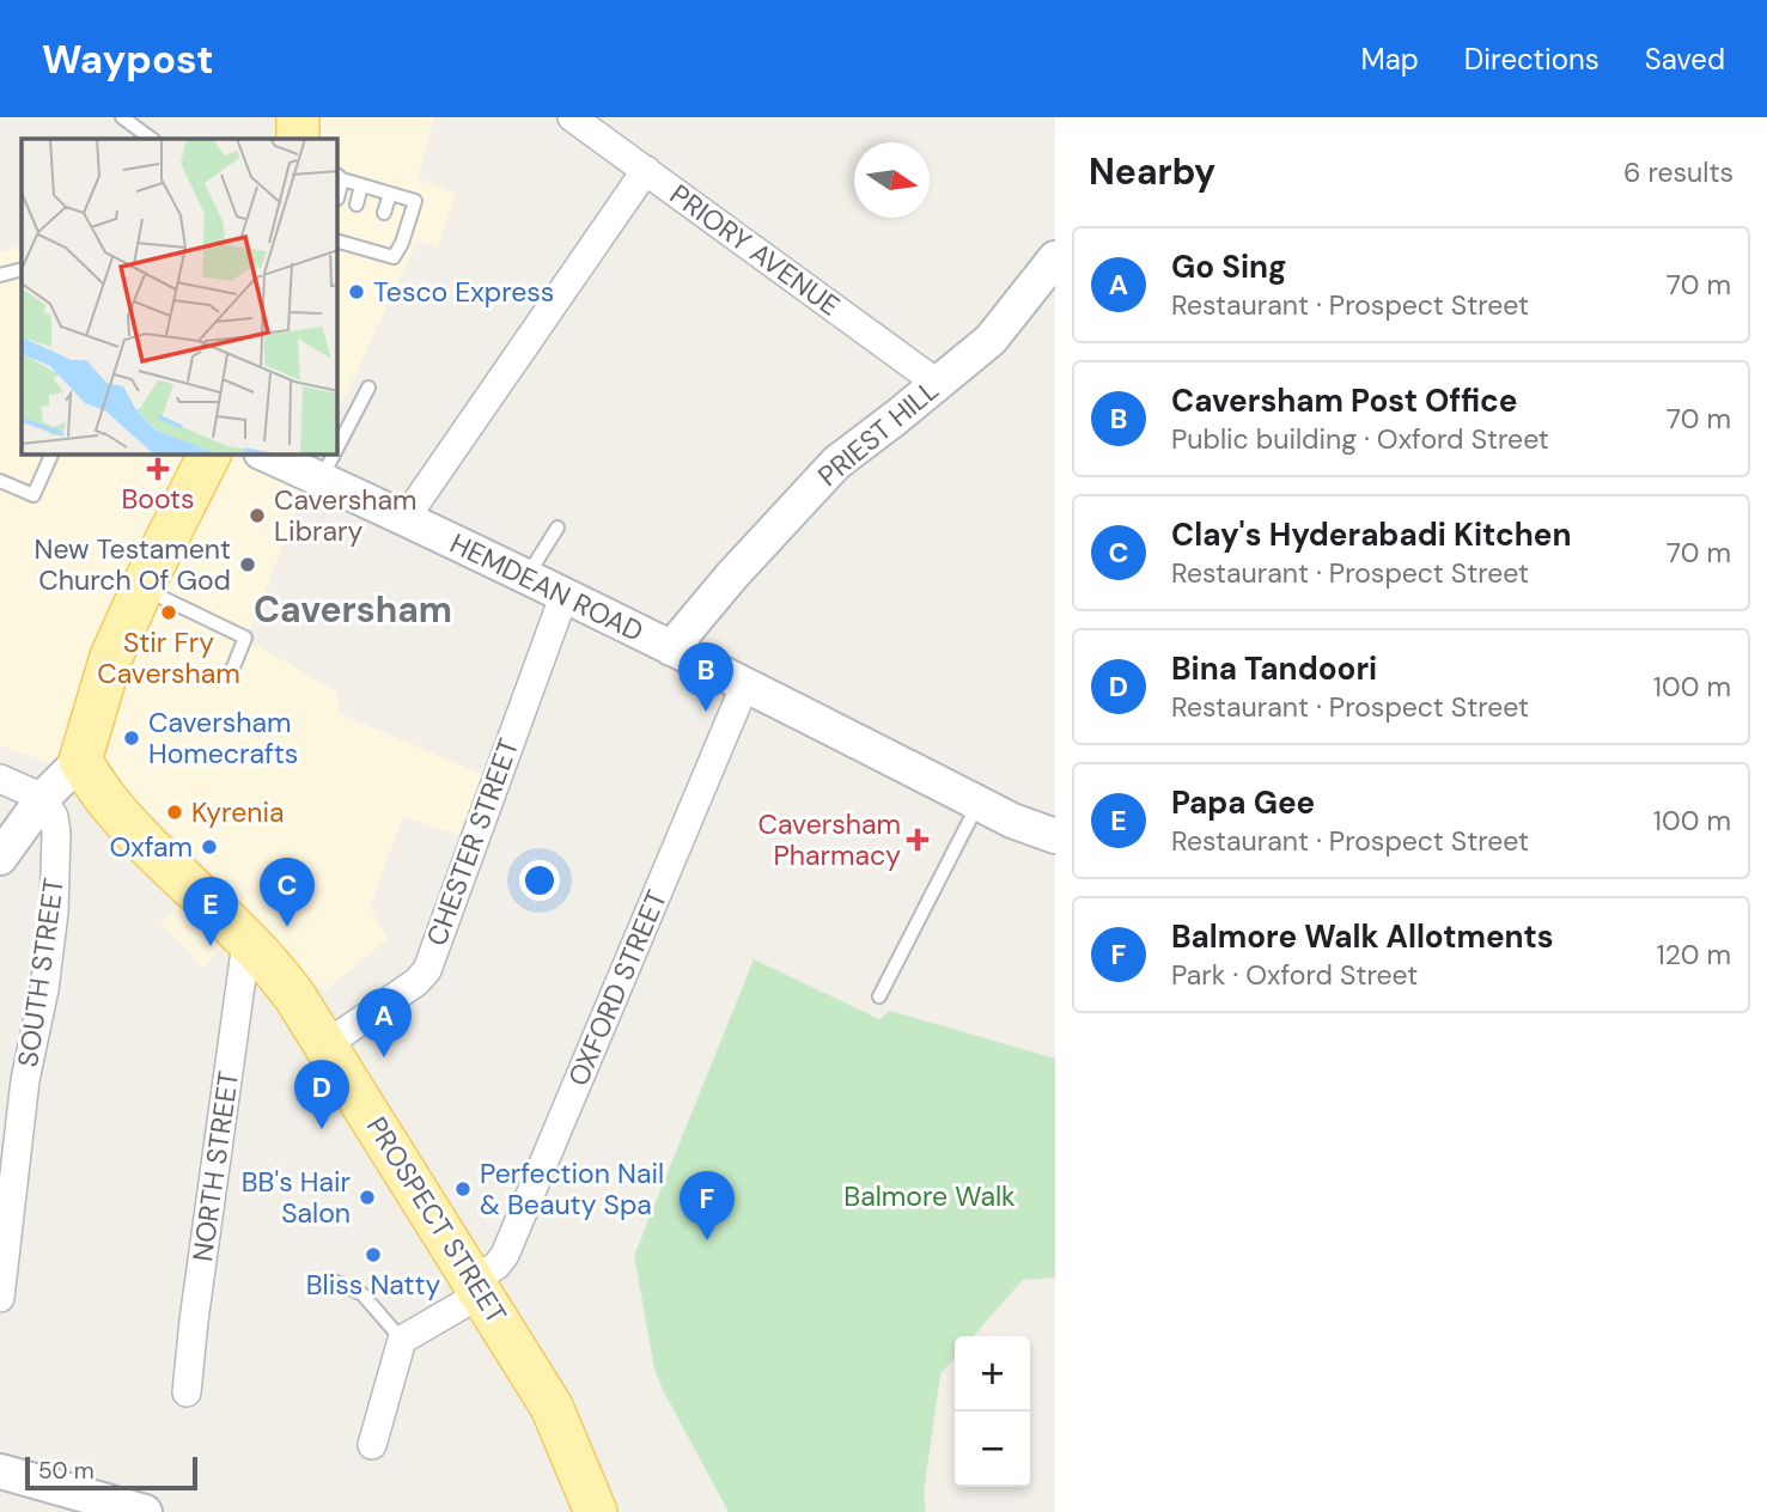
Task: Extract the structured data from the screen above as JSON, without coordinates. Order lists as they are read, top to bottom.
{
  "streets": {
    "main road": ["PROSPECT STREET"],
    "street": [
      "PRIORY AVENUE",
      "PRIEST HILL",
      "HEMDEAN ROAD",
      "CHESTER STREET",
      "SOUTH STREET",
      "OXFORD STREET",
      "NORTH STREET"
    ]
  },
  "crossings": [
    ["PRIORY AVENUE", "PRIEST HILL"],
    ["PRIEST HILL", "HEMDEAN ROAD"],
    ["HEMDEAN ROAD", "CHESTER STREET"],
    ["HEMDEAN ROAD", "OXFORD STREET"],
    ["CHESTER STREET", "PROSPECT STREET"],
    ["OXFORD STREET", "PROSPECT STREET"],
    ["NORTH STREET", "PROSPECT STREET"]
  ],
  "districts": ["Caversham"],
  "parks": ["Balmore Walk"],
  "places": {
    "other": [
      "Tesco Express",
      "Caversham Library",
      "New Testament Church Of God",
      "Stir Fry Caversham",
      "Caversham Homecrafts",
      "Kyrenia",
      "Oxfam",
      "Perfection Nail & Beauty Spa",
      "BB's Hair Salon",
      "Bliss Natty"
    ],
    "health": ["Boots", "Caversham Pharmacy"]
  },
  "scale_bar": "50 m",
  "north": "right",
  "page": {
    "header": "Waypost",
    "nav": ["Map", "Directions", "Saved"],
    "heading": ["Nearby", "6 results"],
    "list": [
      {
        "mark": "A",
        "name": "Go Sing",
        "note": "Restaurant · Prospect Street",
        "value": "70 m"
      },
      {
        "mark": "B",
        "name": "Caversham Post Office",
        "note": "Public building · Oxford Street",
        "value": "70 m"
      },
      {
        "mark": "C",
        "name": "Clay's Hyderabadi Kitchen",
        "note": "Restaurant · Prospect Street",
        "value": "70 m"
      },
      {
        "mark": "D",
        "name": "Bina Tandoori",
        "note": "Restaurant · Prospect Street",
        "value": "100 m"
      },
      {
        "mark": "E",
        "name": "Papa Gee",
        "note": "Restaurant · Prospect Street",
        "value": "100 m"
      },
      {
        "mark": "F",
        "name": "Balmore Walk Allotments",
        "note": "Park · Oxford Street",
        "value": "120 m"
      }
    ],
    "pins": [
      "B",
      "C",
      "E",
      "A",
      "D",
      "F"
    ],
    "map_buttons": ["+", "−"],
    "scale": "50 m"
  }
}
